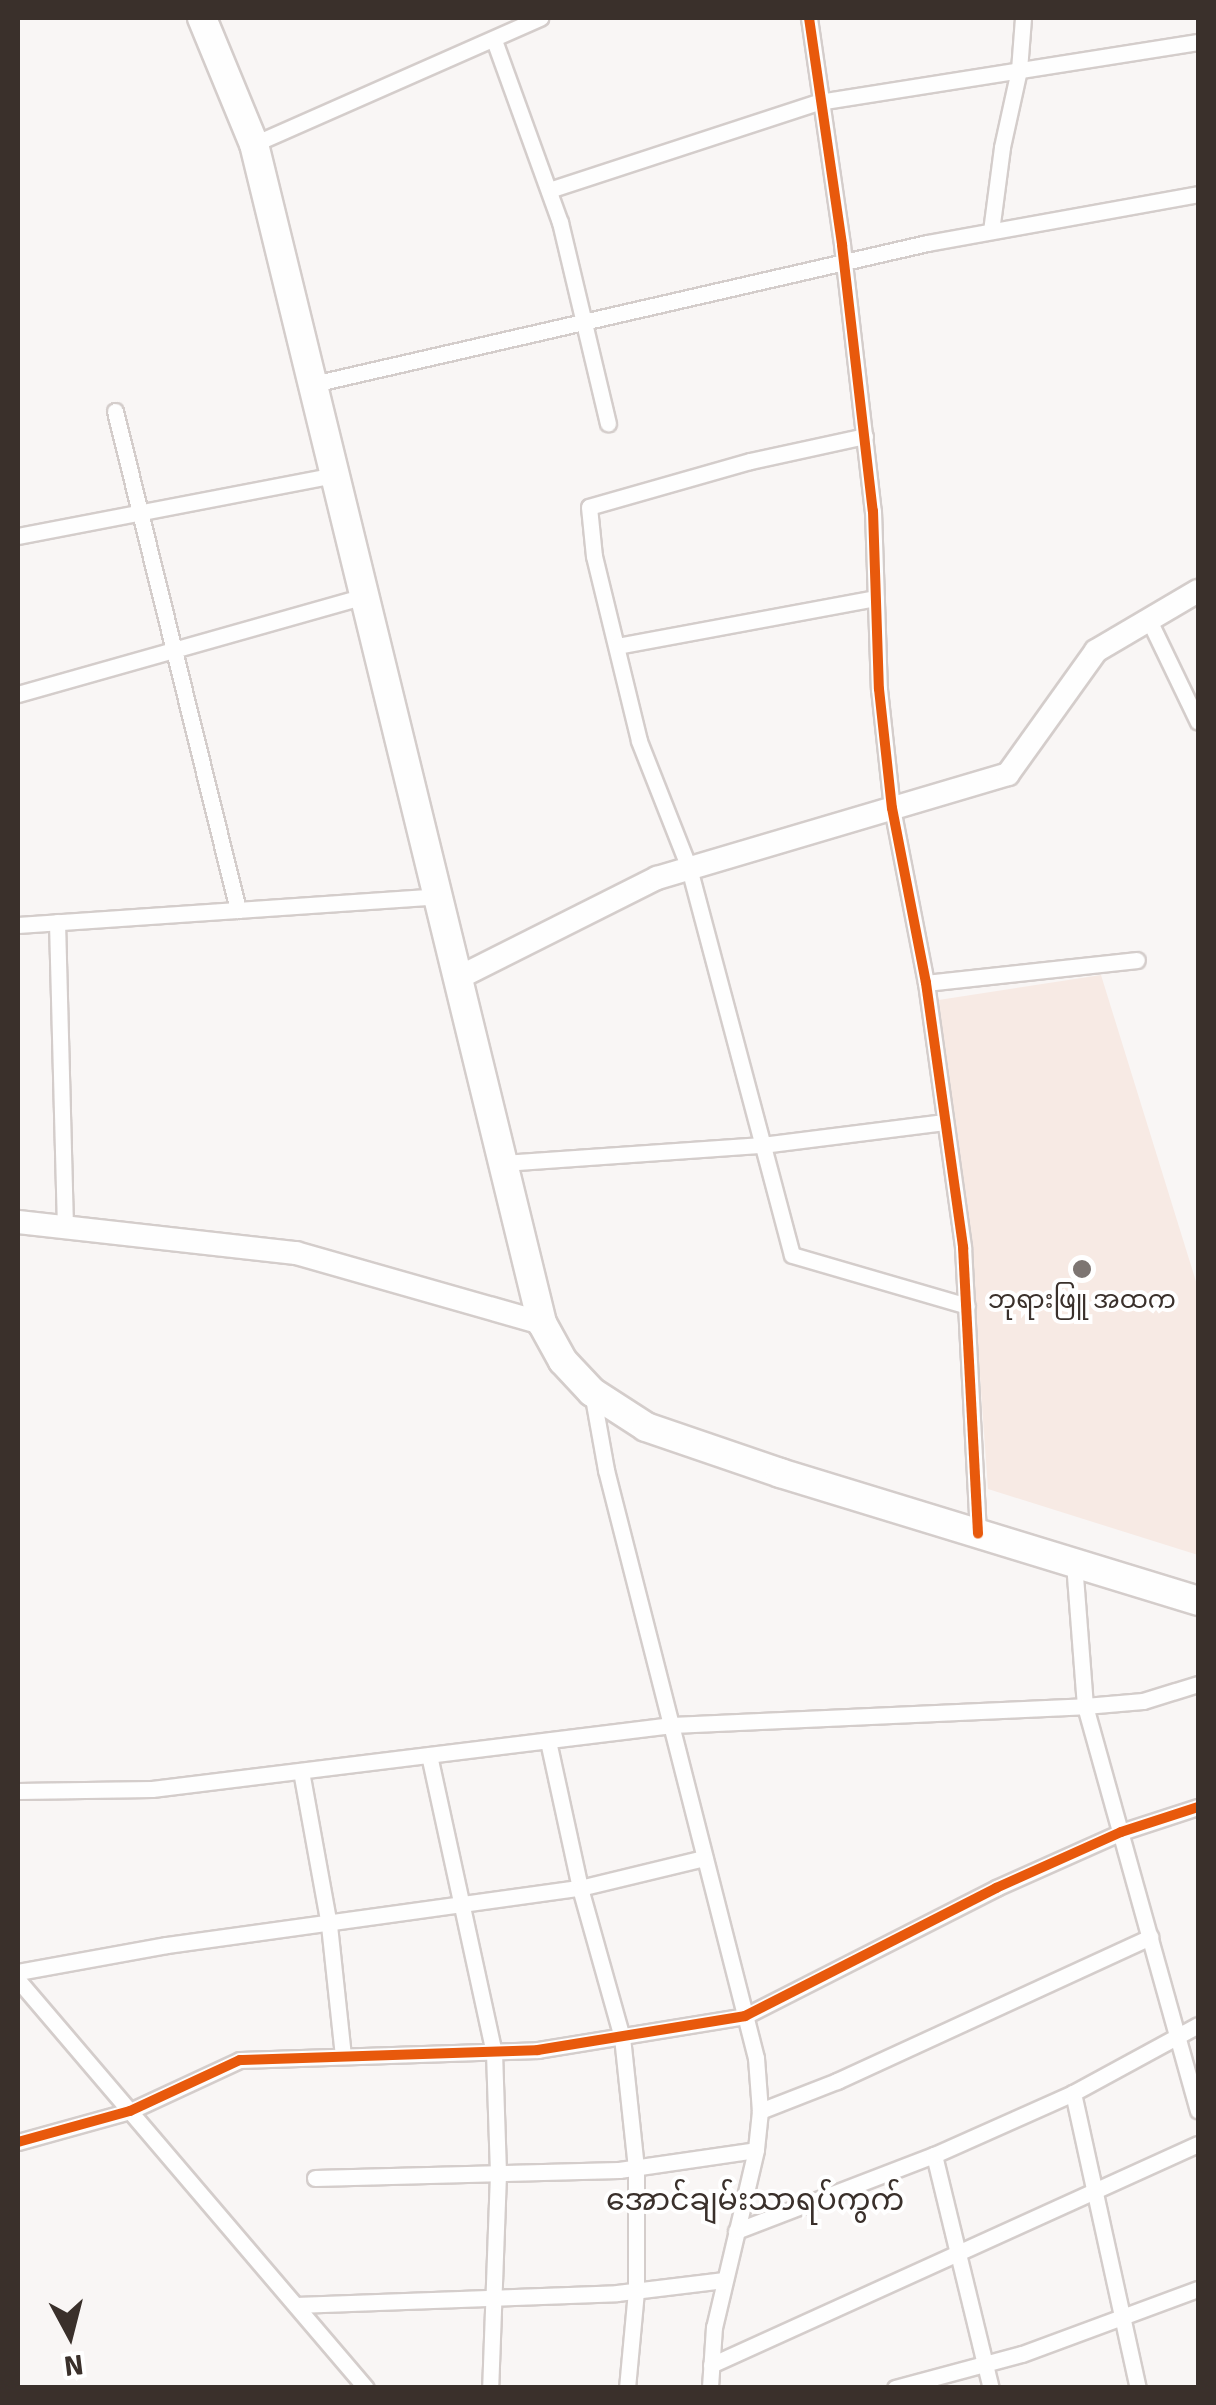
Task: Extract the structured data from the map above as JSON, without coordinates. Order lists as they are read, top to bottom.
{
  "districts": ["အောင်ချမ်းသာရပ်ကွက်"],
  "places": ["ဘုရားဖြူ အထက"],
  "north": "bottom"
}
